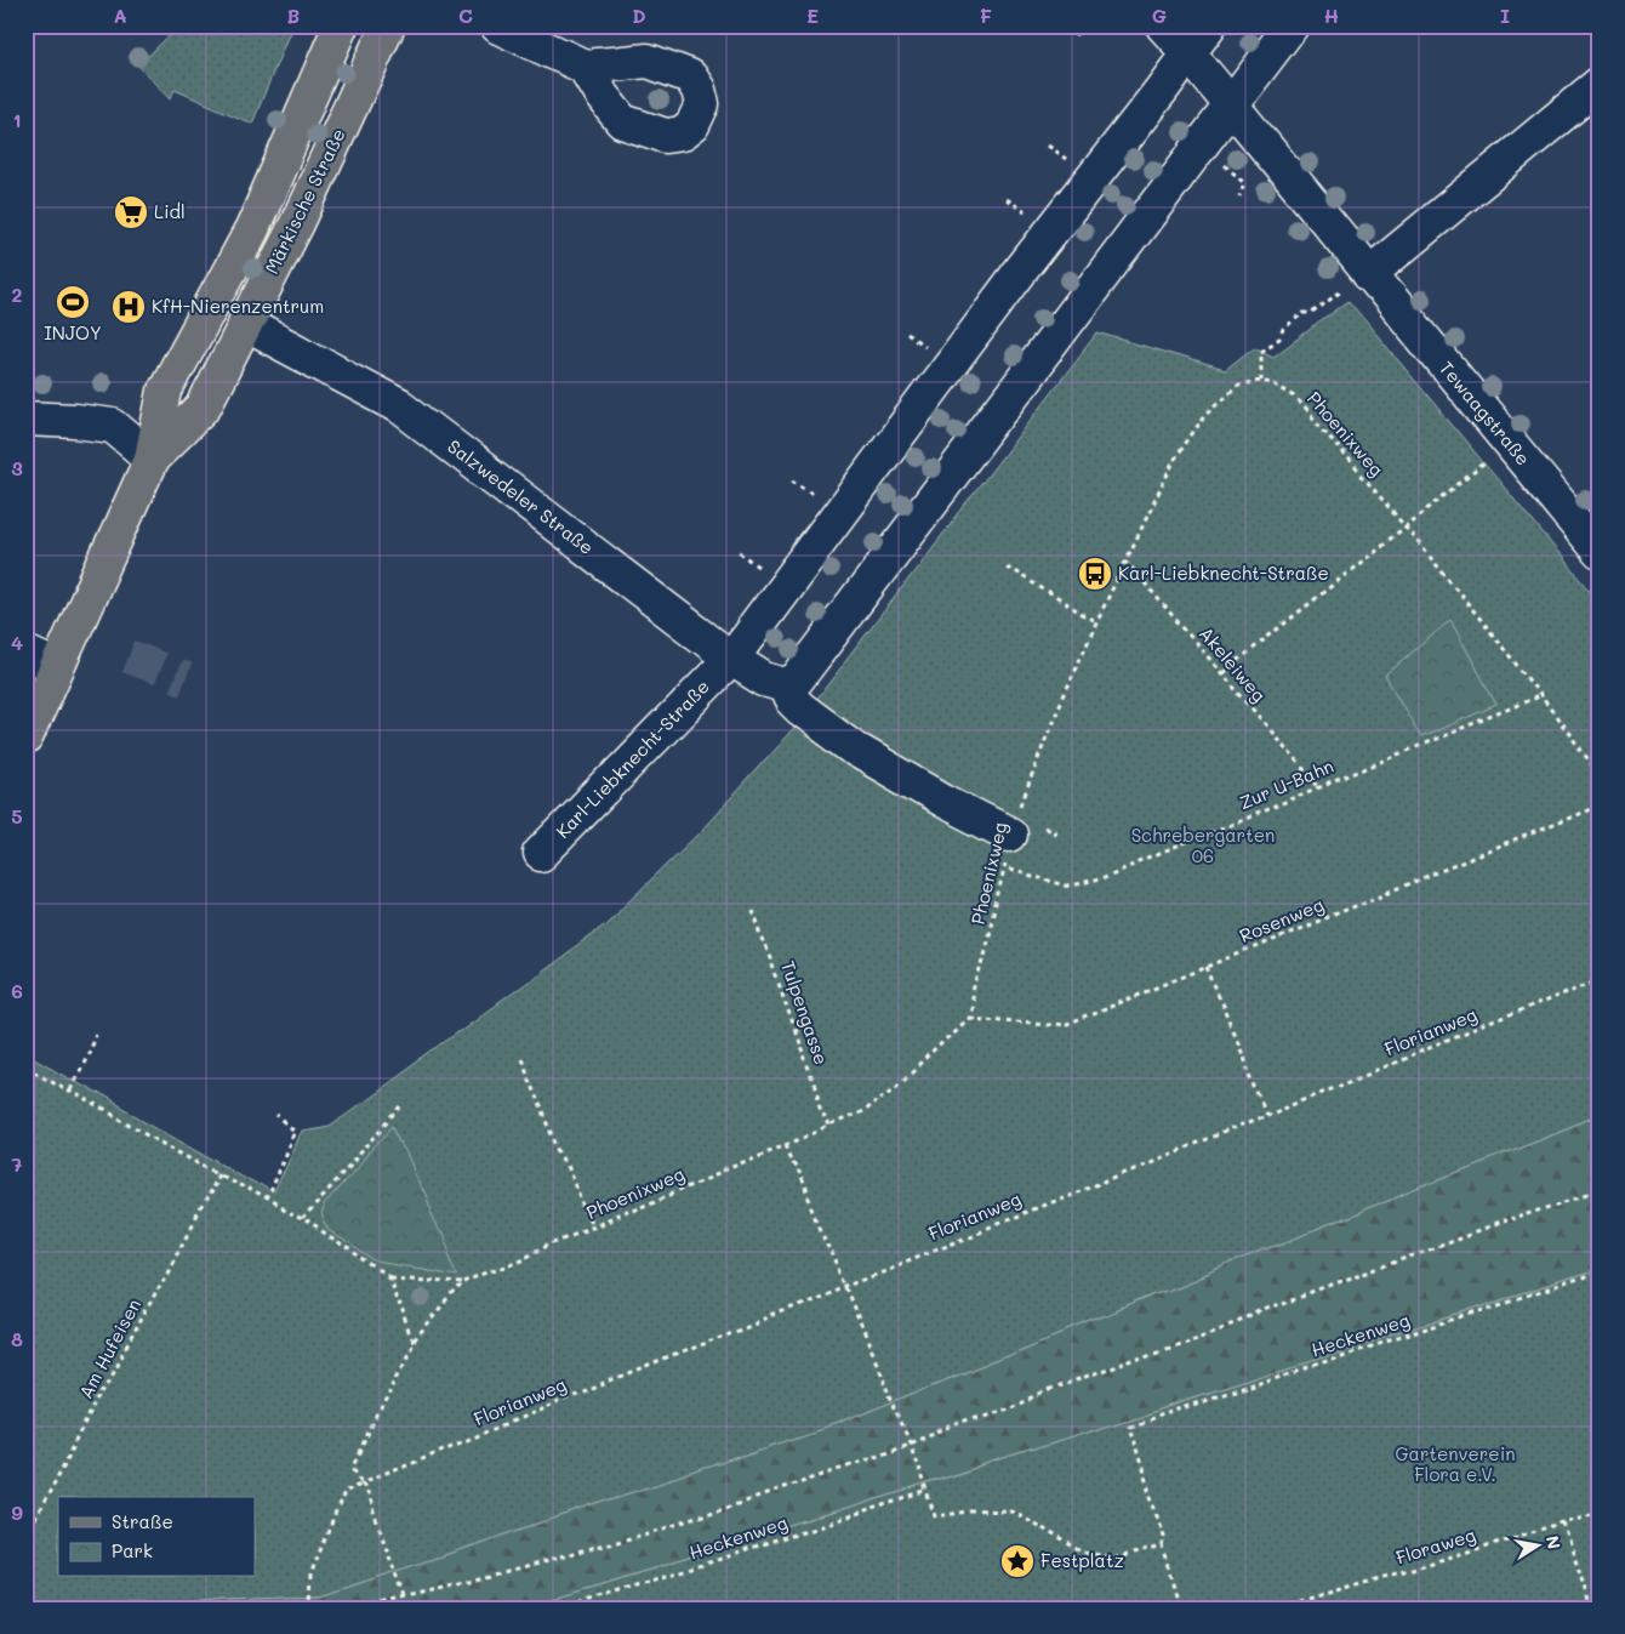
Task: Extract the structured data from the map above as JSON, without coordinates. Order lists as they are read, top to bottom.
{
  "streets": {
    "main road": ["Märkische Straße"],
    "street": ["Tewaagstraße", "Salzwedeler Straße", "Karl-Liebknecht-Straße"],
    "path": [
      "Phoenixweg",
      "Akeleiweg",
      "Zur U-Bahn",
      "Rosenweg",
      "Tulpengasse",
      "Florianweg",
      "Heckenweg",
      "Am Hufeisen",
      "Floraweg"
    ]
  },
  "crossings": [
    ["Märkische Straße", "Salzwedeler Straße"],
    ["Tewaagstraße", "Karl-Liebknecht-Straße"],
    ["Phoenixweg", "Akeleiweg"],
    ["Phoenixweg", "Zur U-Bahn"],
    ["Phoenixweg", "Rosenweg"],
    ["Phoenixweg", "Tulpengasse"],
    ["Phoenixweg", "Florianweg"],
    ["Salzwedeler Straße", "Karl-Liebknecht-Straße"],
    ["Akeleiweg", "Zur U-Bahn"]
  ],
  "parks": ["Schrebergarten 06", "Gartenverein Flora e.V."],
  "places": {
    "supermarket": ["Lidl"],
    "sports": ["INJOY"],
    "hospital": ["KfH-Nierenzentrum"],
    "bus stop": ["Karl-Liebknecht-Straße"],
    "place": ["Festplatz"]
  },
  "legend": ["Straße", "Park"],
  "north": "right",
  "grid": {
    "columns": [
      "A",
      "B",
      "C",
      "D",
      "E",
      "F",
      "G",
      "H",
      "I"
    ],
    "rows": [
      "1",
      "2",
      "3",
      "4",
      "5",
      "6",
      "7",
      "8",
      "9"
    ]
  }
}
